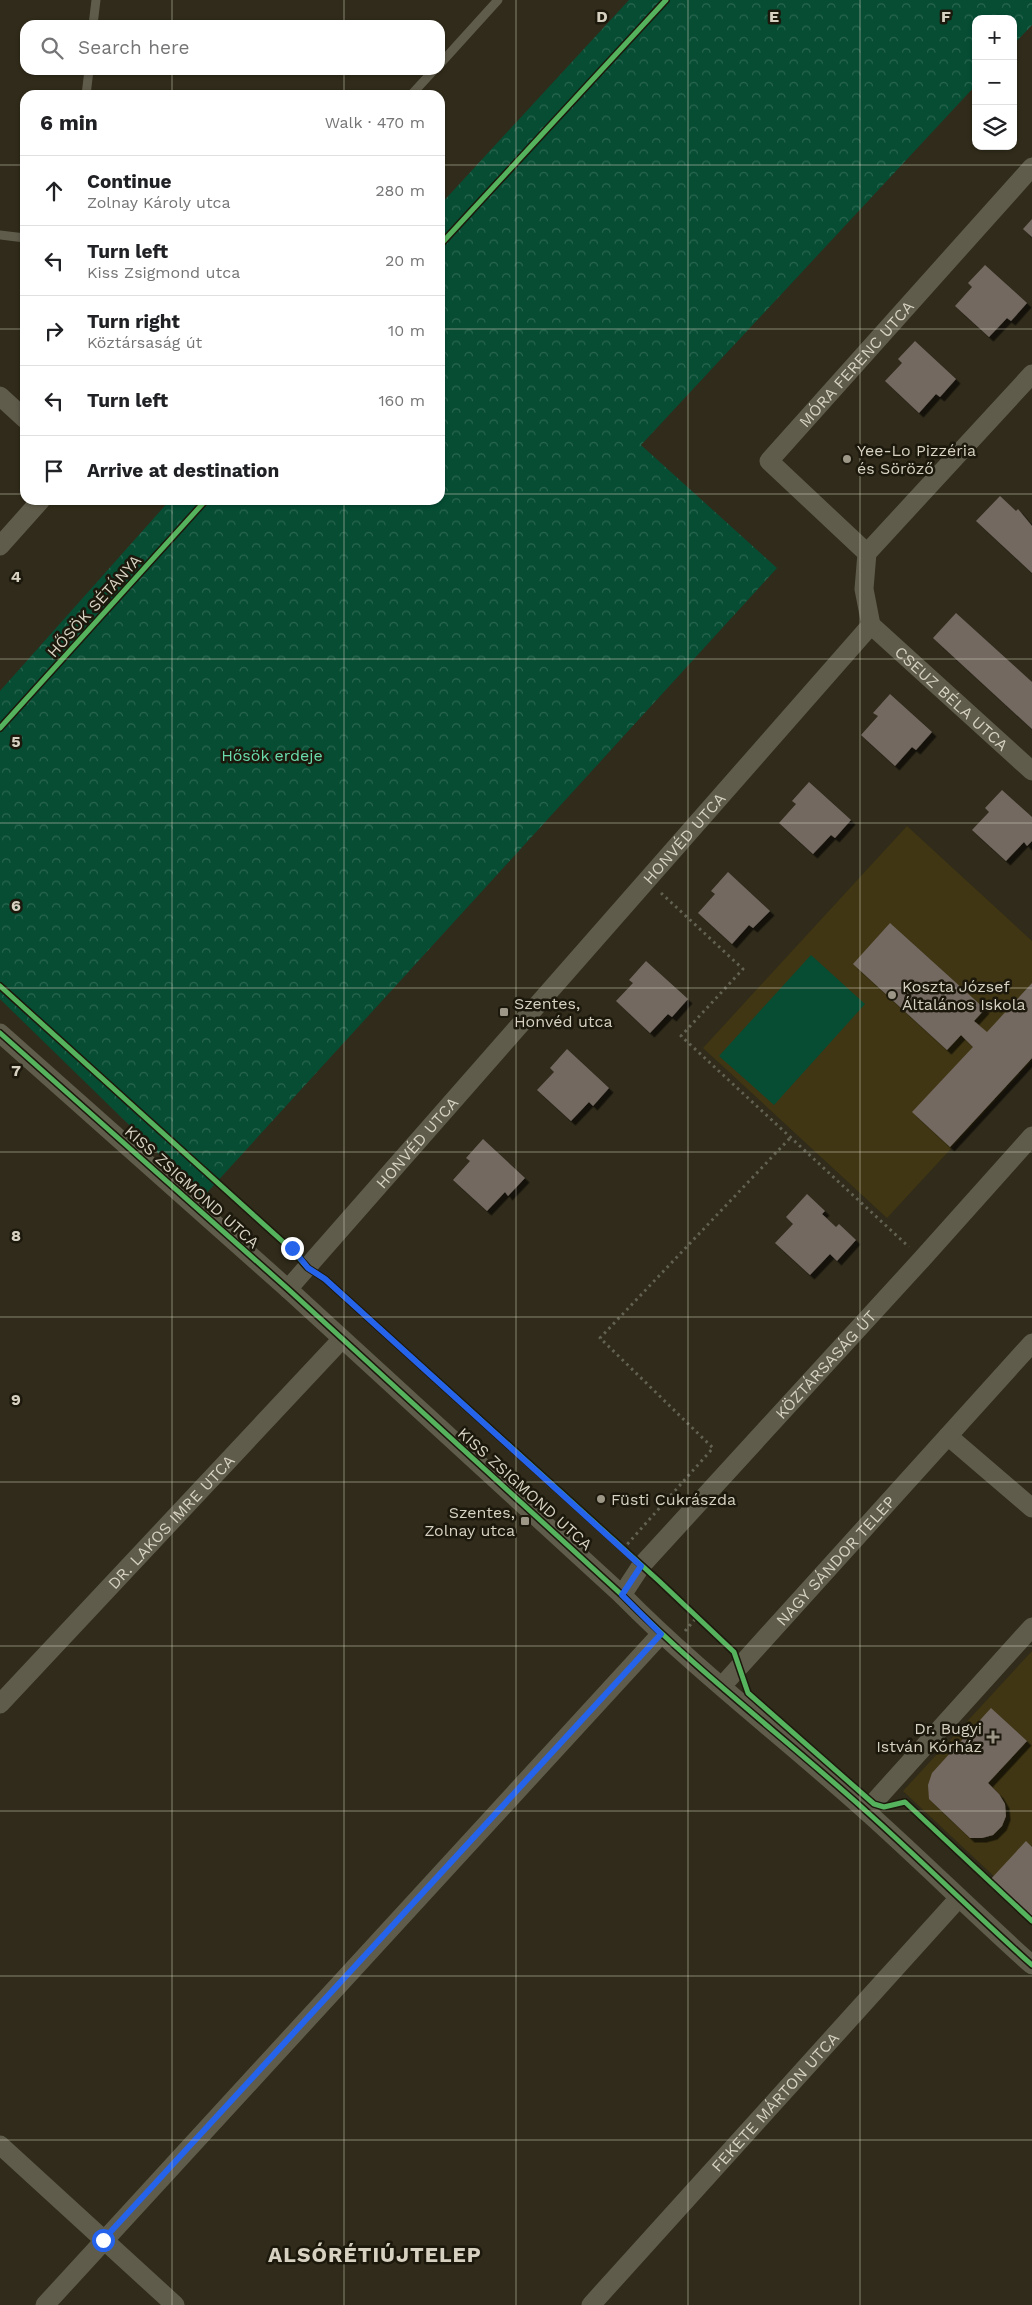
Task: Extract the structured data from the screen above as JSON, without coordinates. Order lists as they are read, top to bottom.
{
  "streets": {
    "street": [
      "MÓRA FERENC UTCA",
      "CSEUZ BÉLA UTCA",
      "HONVÉD UTCA",
      "KISS ZSIGMOND UTCA",
      "KÖZTÁRSASÁG ÚT",
      "DR. LAKOS IMRE UTCA",
      "NAGY SÁNDOR TELEP",
      "FEKETE MÁRTON UTCA"
    ],
    "cycle path": ["HŐSÖK SÉTÁNYA"]
  },
  "crossings": [
    ["CSEUZ BÉLA UTCA", "HONVÉD UTCA"],
    ["HONVÉD UTCA", "KISS ZSIGMOND UTCA"],
    ["KISS ZSIGMOND UTCA", "KÖZTÁRSASÁG ÚT"],
    ["KISS ZSIGMOND UTCA", "DR. LAKOS IMRE UTCA"],
    ["KISS ZSIGMOND UTCA", "NAGY SÁNDOR TELEP"],
    ["KISS ZSIGMOND UTCA", "FEKETE MÁRTON UTCA"]
  ],
  "districts": ["ALSÓRÉTIÚJTELEP"],
  "parks": ["Hősök erdeje"],
  "places": {
    "other": ["Yee-Lo Pizzéria és Söröző", "Koszta József Általános Iskola", "Füsti Cukrászda"],
    "transit": ["Szentes, Honvéd utca", "Szentes, Zolnay utca"],
    "health": ["Dr. Bugyi István Kórház"]
  },
  "page": {
    "map_buttons": ["+", "−"],
    "search": "Search here",
    "heading": ["6 min", "Walk · 470 m"],
    "list": [
      ["Continue", "Zolnay Károly utca", "280 m"],
      ["Turn left", "Kiss Zsigmond utca", "20 m"],
      ["Turn right", "Köztársaság út", "10 m"],
      ["Turn left", "160 m"],
      "Arrive at destination"
    ]
  },
  "grid": {
    "columns": ["D", "E", "F"],
    "rows": [
      "4",
      "5",
      "6",
      "7",
      "8",
      "9"
    ]
  }
}
